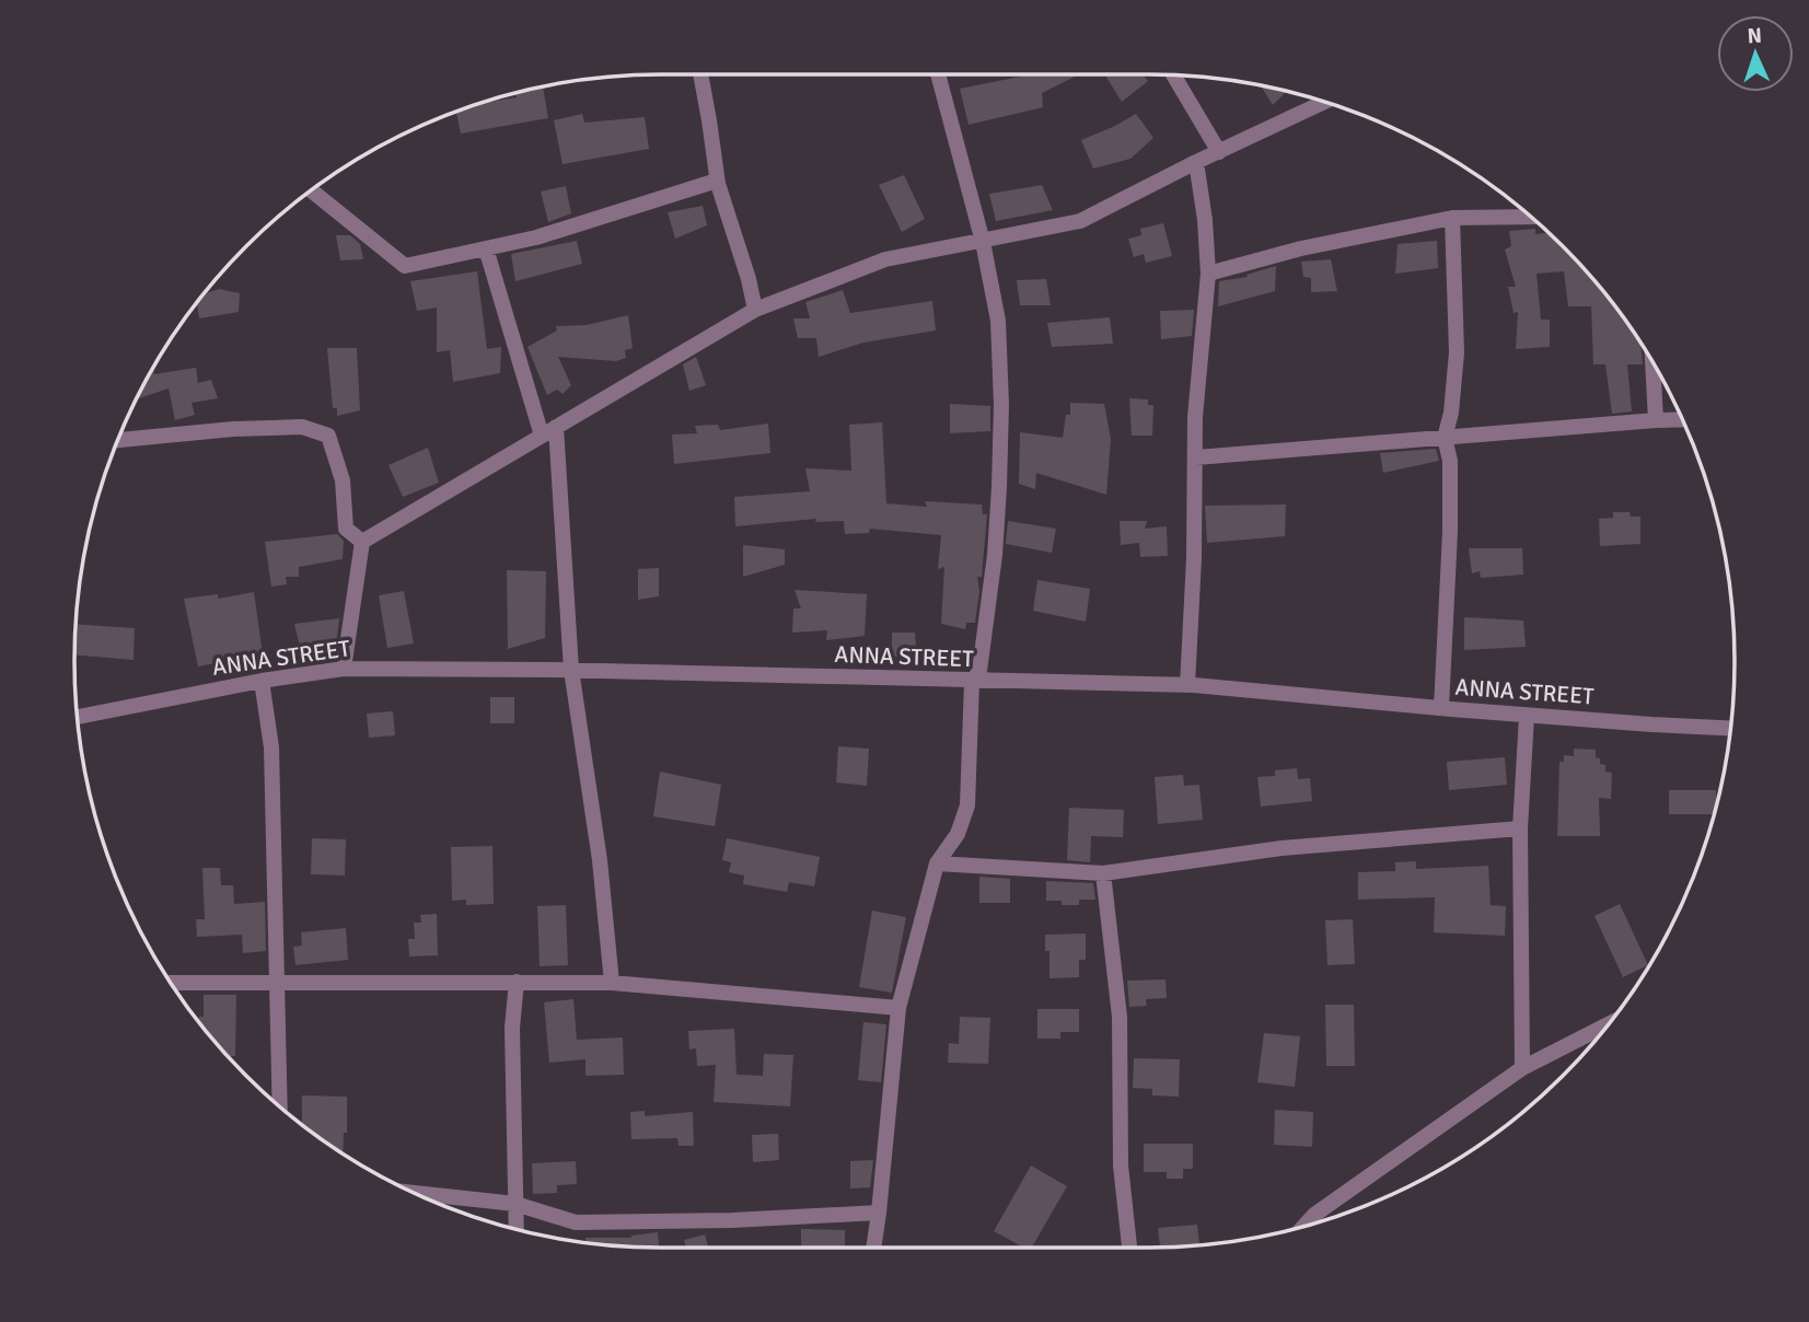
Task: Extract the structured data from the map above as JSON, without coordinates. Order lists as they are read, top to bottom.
{
  "streets": {
    "street": ["ANNA STREET"]
  },
  "north": "top"
}
